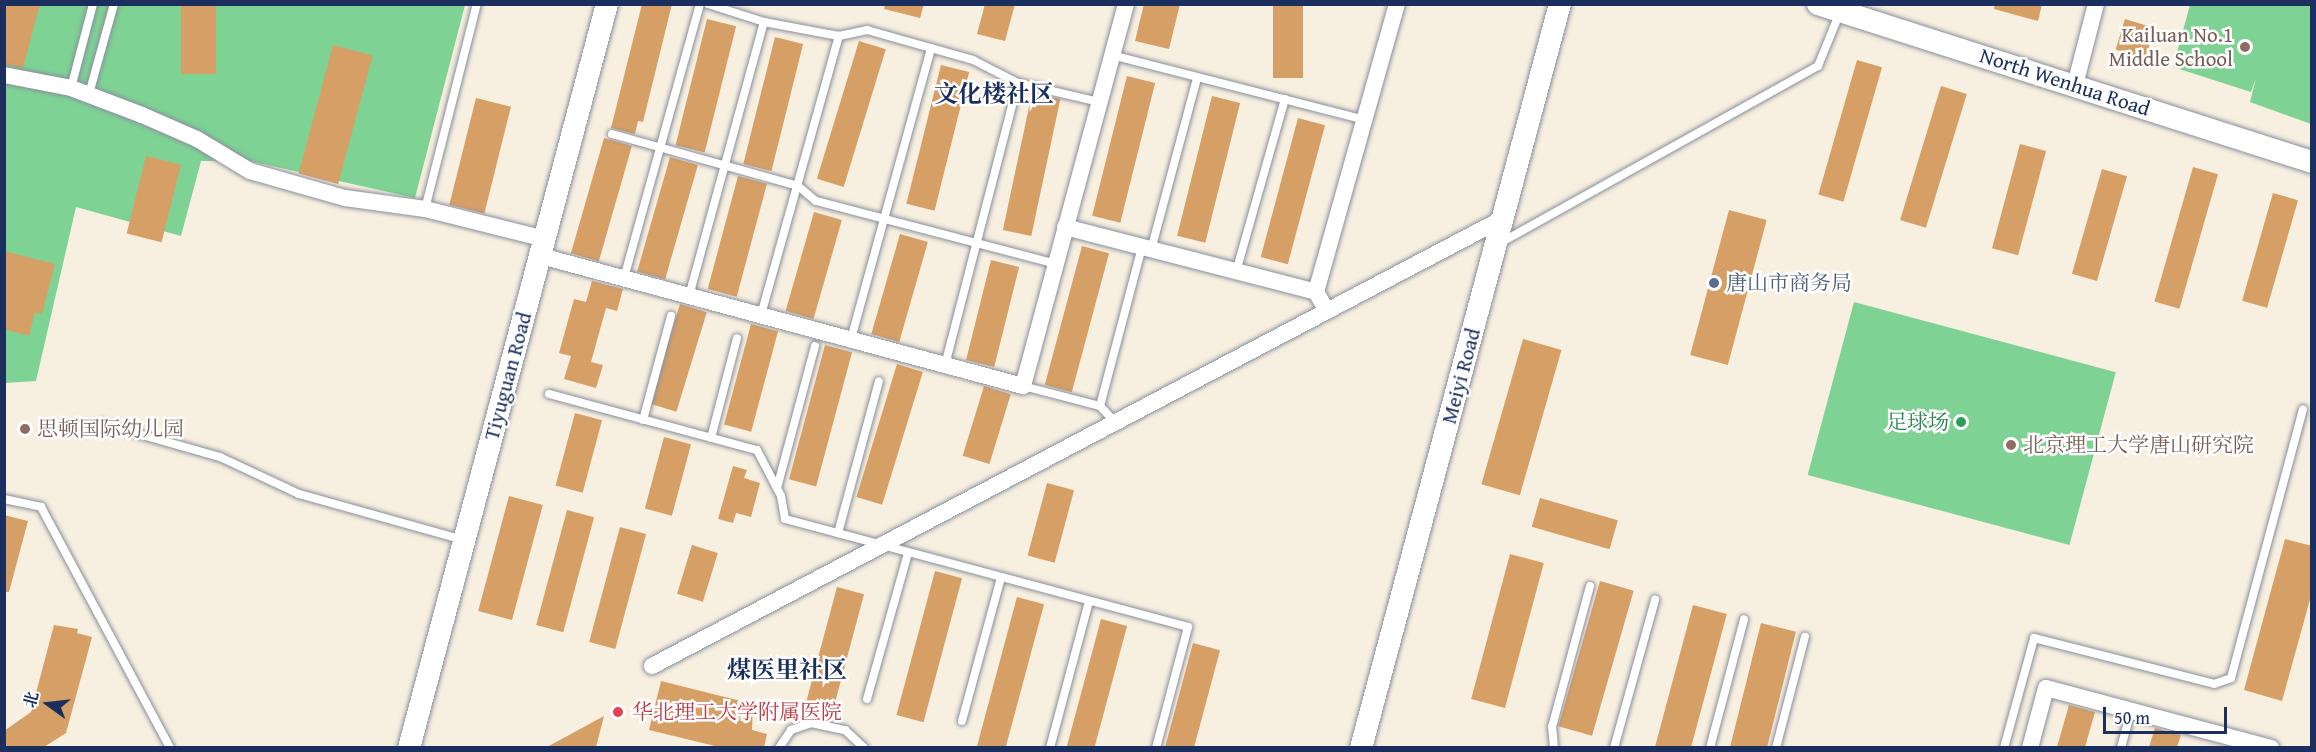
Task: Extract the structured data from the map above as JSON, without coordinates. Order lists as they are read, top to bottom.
{
  "streets": {
    "street": ["North Wenhua Road", "Tiyuguan Road", "Meiyi Road"]
  },
  "districts": ["文化楼社区", "煤医里社区"],
  "places": [
    "Kailuan No.1 Middle School",
    "唐山市商务局",
    "足球场",
    "思顿国际幼儿园",
    "北京理工大学唐山研究院",
    "华北理工大学附属医院"
  ],
  "scale_bar": "50 m",
  "north": "left"
}
